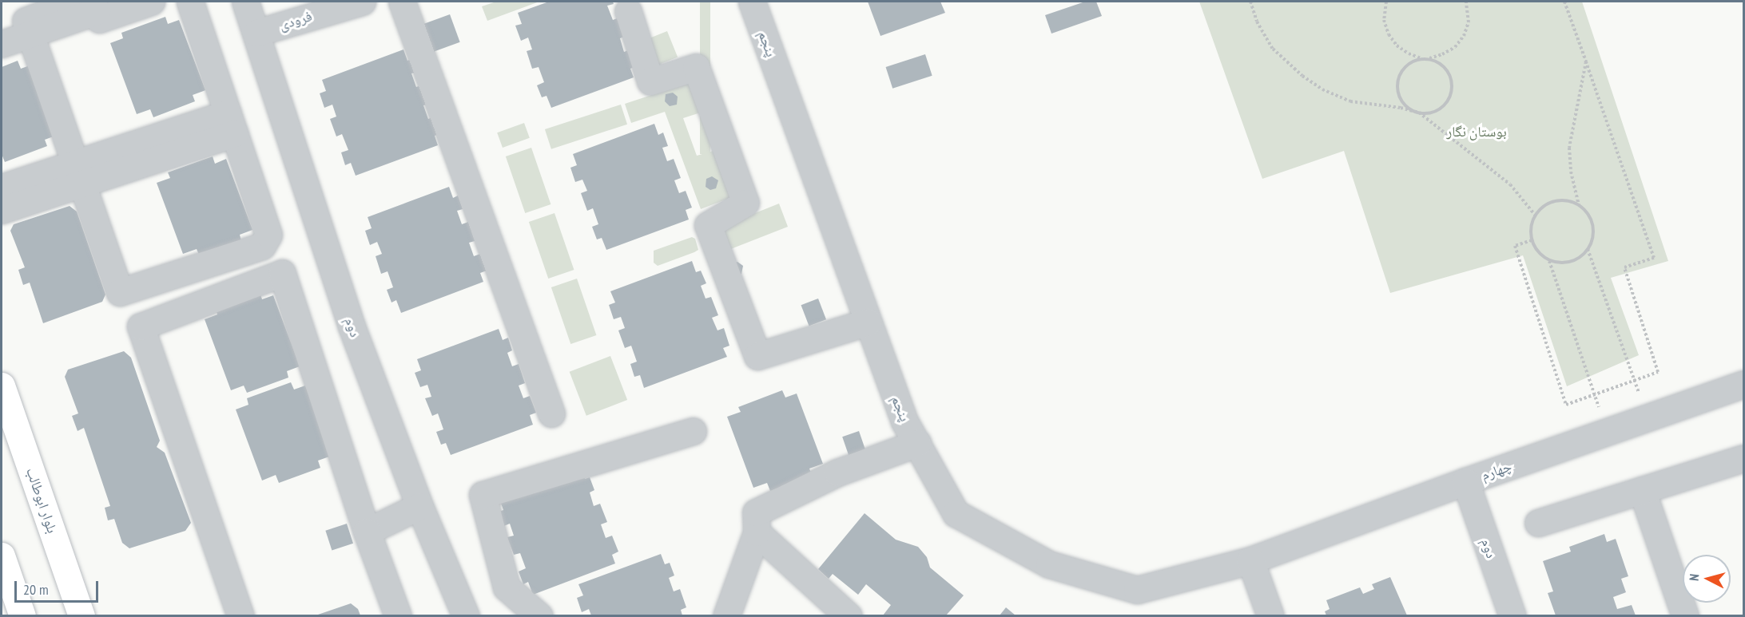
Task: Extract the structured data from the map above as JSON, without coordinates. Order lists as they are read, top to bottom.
{
  "streets": {
    "main road": ["بلوار ابوطالب"],
    "street": [
      "فرودی",
      "پنجم",
      "دوم",
      "چهارم"
    ]
  },
  "crossings": [
    ["فرودی", "دوم"],
    ["پنجم", "چهارم"],
    ["دوم", "چهارم"]
  ],
  "parks": ["بوستان نگار"],
  "scale_bar": "20 m",
  "north": "left"
}
